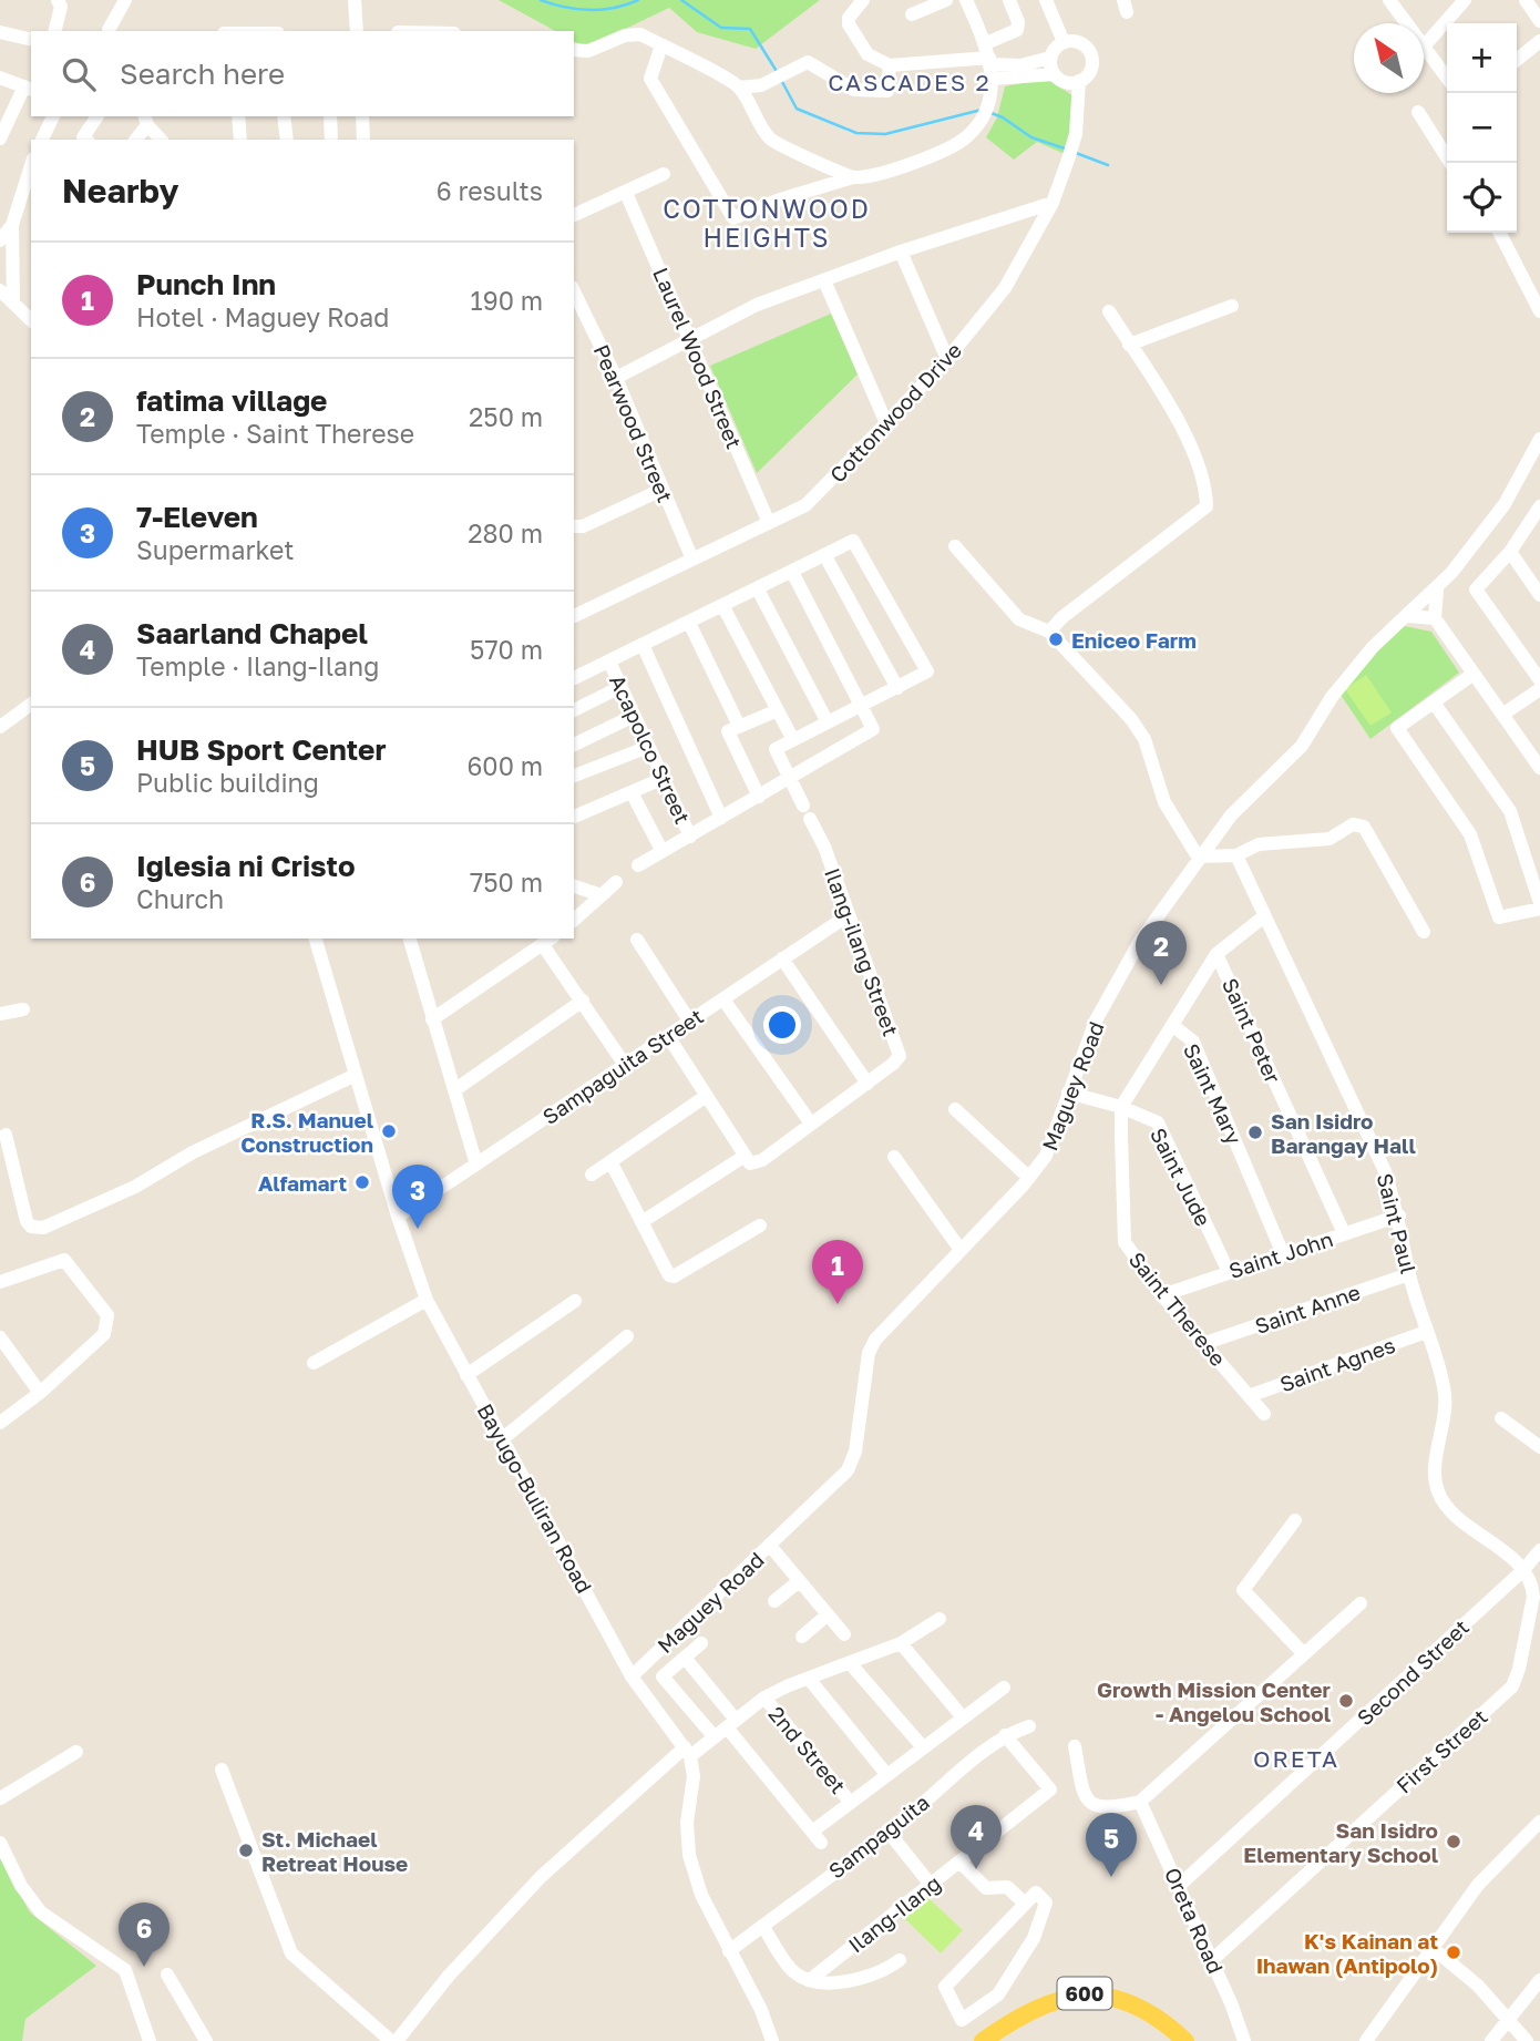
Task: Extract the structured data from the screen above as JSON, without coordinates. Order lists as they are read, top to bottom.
{
  "streets": {
    "main road": ["600"],
    "street": [
      "Laurel Wood Street",
      "Cottonwood Drive",
      "Pearwood Street",
      "Acapolco Street",
      "Ilang-ilang Street",
      "Saint Peter",
      "Sampaguita Street",
      "Maguey Road",
      "Saint Mary",
      "Saint Jude",
      "Saint Paul",
      "Saint John",
      "Saint Therese",
      "Saint Anne",
      "Saint Agnes",
      "Bayugo-Buliran Road",
      "Second Street",
      "2nd Street",
      "First Street",
      "Sampaguita",
      "Ilang-Ilang",
      "Oreta Road"
    ]
  },
  "crossings": [
    ["Laurel Wood Street", "Cottonwood Drive"],
    ["Cottonwood Drive", "Pearwood Street"],
    ["Ilang-ilang Street", "Sampaguita Street"],
    ["Saint Peter", "Saint John"],
    ["Sampaguita Street", "Bayugo-Buliran Road"],
    ["Maguey Road", "Saint Jude"],
    ["Maguey Road", "Bayugo-Buliran Road"],
    ["Saint Mary", "Saint John"],
    ["Saint Jude", "Saint John"],
    ["Saint Jude", "Saint Therese"],
    ["Saint Paul", "Saint John"],
    ["Saint Paul", "Saint Anne"],
    ["Saint Paul", "Saint Agnes"],
    ["Saint Paul", "Second Street"],
    ["Saint Paul", "First Street"],
    ["Saint John", "Saint Therese"],
    ["Saint Therese", "Saint Anne"],
    ["Saint Therese", "Saint Agnes"],
    ["Second Street", "First Street"],
    ["Second Street", "Oreta Road"],
    ["First Street", "Oreta Road"],
    ["Sampaguita", "Ilang-Ilang"]
  ],
  "districts": ["CASCADES 2", "COTTONWOOD HEIGHTS", "ORETA"],
  "places": [
    "Eniceo Farm",
    "R.S. Manuel Construction",
    "San Isidro Barangay Hall",
    "Alfamart",
    "Growth Mission Center - Angelou School",
    "San Isidro Elementary School",
    "St. Michael Retreat House",
    "K's Kainan at Ihawan (Antipolo)"
  ],
  "north": "top left",
  "page": {
    "map_buttons": ["+", "−"],
    "search": "Search here",
    "heading": ["Nearby", "6 results"],
    "list": [
      {
        "mark": "1",
        "name": "Punch Inn",
        "note": "Hotel · Maguey Road",
        "value": "190 m"
      },
      {
        "mark": "2",
        "name": "fatima village",
        "note": "Temple · Saint Therese",
        "value": "250 m"
      },
      {
        "mark": "3",
        "name": "7-Eleven",
        "note": "Supermarket",
        "value": "280 m"
      },
      {
        "mark": "4",
        "name": "Saarland Chapel",
        "note": "Temple · Ilang-Ilang",
        "value": "570 m"
      },
      {
        "mark": "5",
        "name": "HUB Sport Center",
        "note": "Public building",
        "value": "600 m"
      },
      {
        "mark": "6",
        "name": "Iglesia ni Cristo",
        "note": "Church",
        "value": "750 m"
      }
    ],
    "pins": [
      "2",
      "3",
      "1",
      "4",
      "5",
      "6"
    ]
  }
}
